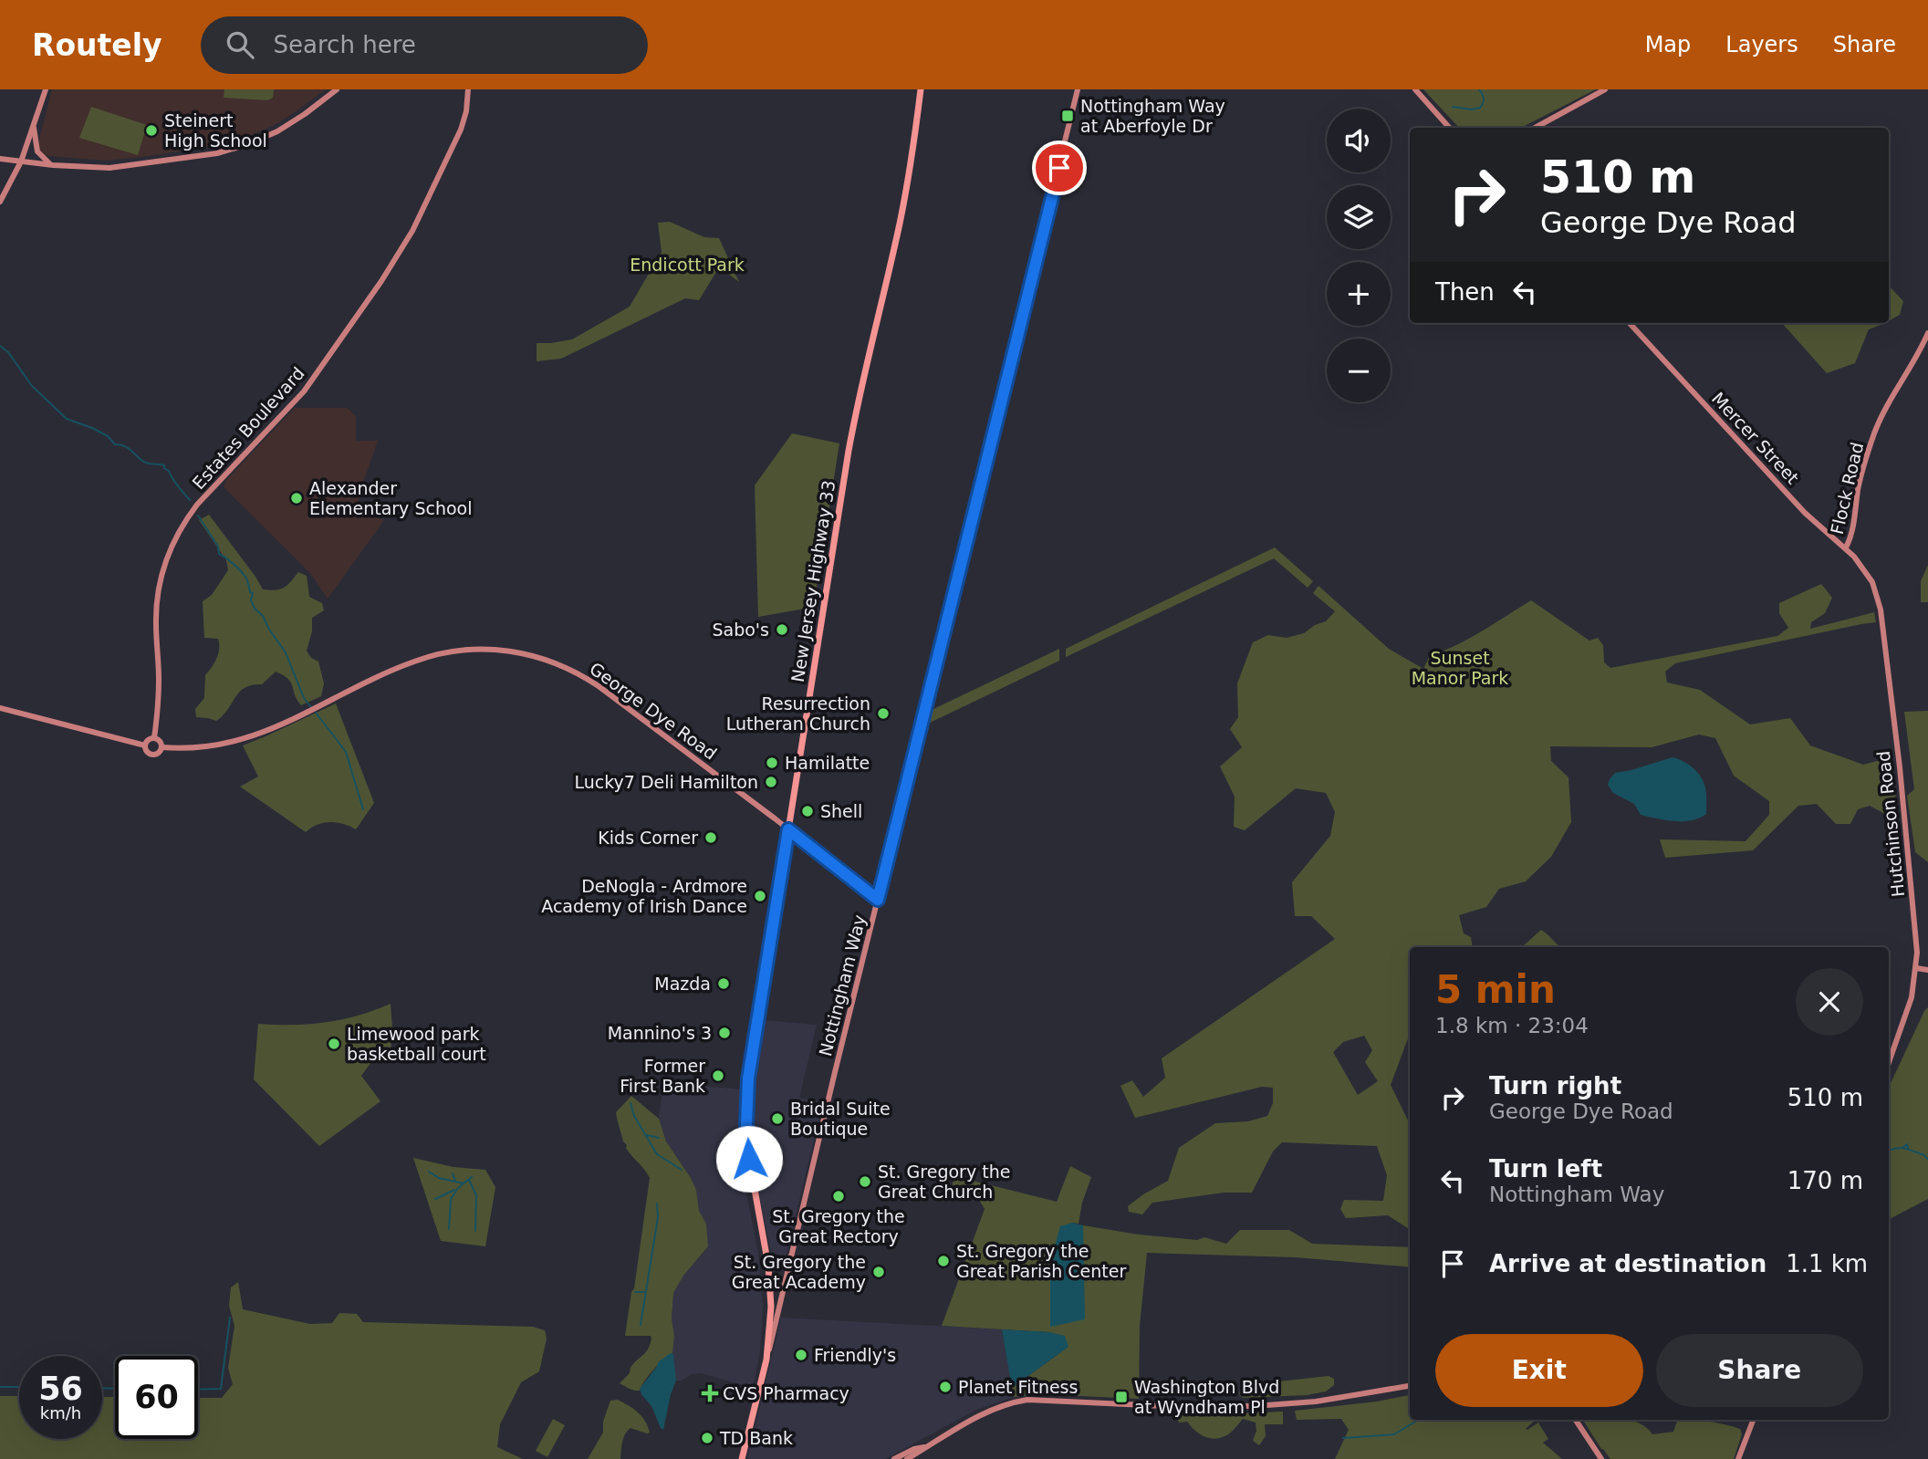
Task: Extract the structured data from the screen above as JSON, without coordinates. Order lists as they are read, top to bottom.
{
  "streets": {
    "main road": ["New Jersey Highway 33"],
    "street": [
      "Estates Boulevard",
      "Mercer Street",
      "Flock Road",
      "George Dye Road",
      "Hutchinson Road",
      "Nottingham Way"
    ]
  },
  "crossings": [
    ["Estates Boulevard", "George Dye Road"],
    ["Mercer Street", "Flock Road"],
    ["Mercer Street", "Hutchinson Road"],
    ["New Jersey Highway 33", "George Dye Road"],
    ["New Jersey Highway 33", "Nottingham Way"],
    ["George Dye Road", "Nottingham Way"]
  ],
  "parks": ["Endicott Park", "Sunset Manor Park"],
  "places": {
    "transit": ["Nottingham Way at Aberfoyle Dr", "Washington Blvd at Wyndham Pl"],
    "other": [
      "Steinert High School",
      "Alexander Elementary School",
      "Sabo's",
      "Resurrection Lutheran Church",
      "Hamilatte",
      "Lucky7 Deli Hamilton",
      "Shell",
      "Kids Corner",
      "DeNogla - Ardmore Academy of Irish Dance",
      "Mazda",
      "Mannino's 3",
      "Limewood park basketball court",
      "Former First Bank",
      "Bridal Suite Boutique",
      "St. Gregory the Great Church",
      "St. Gregory the Great Rectory",
      "St. Gregory the Great Parish Center",
      "St. Gregory the Great Academy",
      "Friendly's",
      "Planet Fitness",
      "TD Bank"
    ],
    "health": ["CVS Pharmacy"]
  },
  "page": {
    "header": "Routely",
    "search": "Search here",
    "nav": ["Map", "Layers", "Share"],
    "map_buttons": ["+", "−"],
    "turn": ["510 m", "George Dye Road"],
    "then": "Then",
    "heading": ["5 min", "1.8 km · 23:04"],
    "list": [
      {
        "name": "Turn right",
        "note": "George Dye Road",
        "value": "510 m"
      },
      {
        "name": "Turn left",
        "note": "Nottingham Way",
        "value": "170 m"
      },
      {
        "name": "Arrive at destination",
        "value": "1.1 km"
      }
    ],
    "buttons": ["Exit", "Share"],
    "speed": "56 km/h",
    "limit": "60"
  }
}
